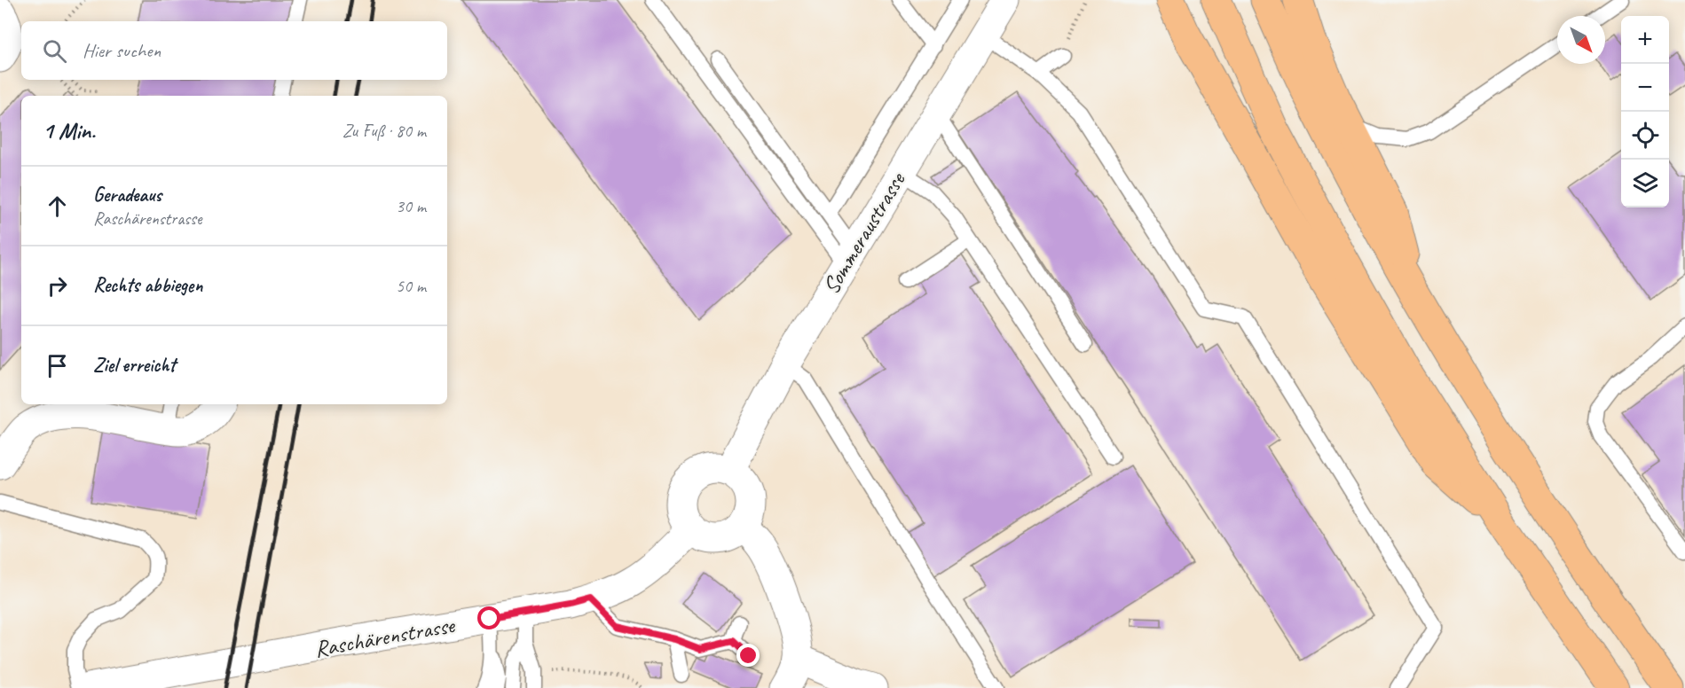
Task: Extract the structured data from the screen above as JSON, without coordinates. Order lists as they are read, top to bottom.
{
  "streets": {
    "street": ["Sommeraustrasse", "Raschärenstrasse"]
  },
  "crossings": [
    ["Sommeraustrasse", "Raschärenstrasse"]
  ],
  "north": "bottom right",
  "page": {
    "map_buttons": ["+", "−"],
    "search": "Hier suchen",
    "heading": ["1 Min.", "Zu Fuß · 80 m"],
    "list": [
      ["Geradeaus", "Raschärenstrasse", "30 m"],
      ["Rechts abbiegen", "50 m"],
      "Ziel erreicht"
    ]
  }
}
